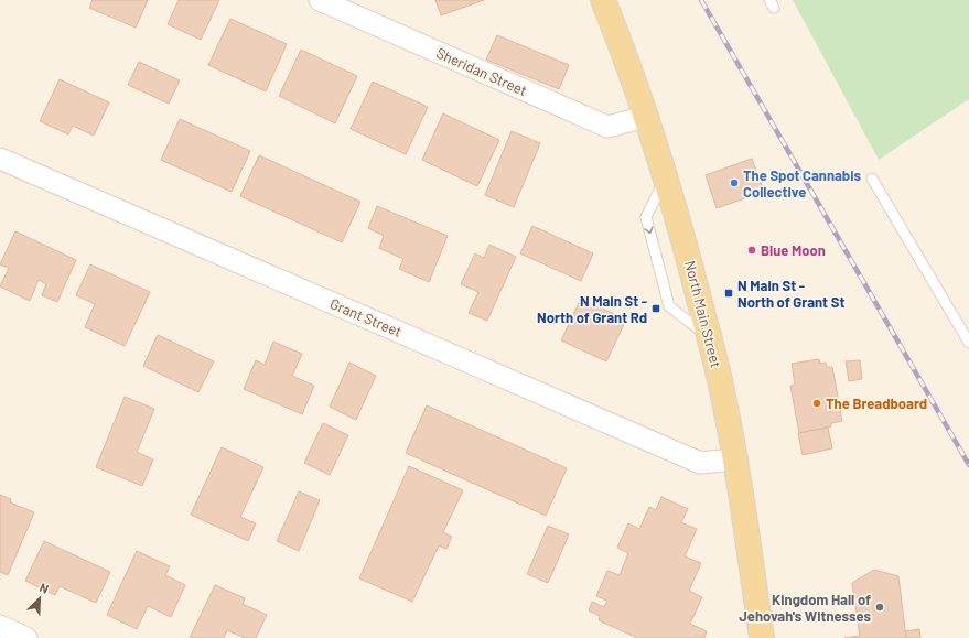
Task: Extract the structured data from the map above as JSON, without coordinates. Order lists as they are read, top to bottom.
{
  "streets": {
    "main road": ["North Main Street"],
    "street": ["Sheridan Street", "Grant Street"]
  },
  "crossings": [
    ["Sheridan Street", "North Main Street"],
    ["North Main Street", "Grant Street"]
  ],
  "places": {
    "other": [
      "The Spot Cannabis Collective",
      "Blue Moon",
      "The Breadboard",
      "Kingdom Hall of Jehovah's Witnesses"
    ],
    "transit": ["N Main St - North of Grant St", "N Main St - North of Grant Rd"]
  },
  "north": "top right"
}
